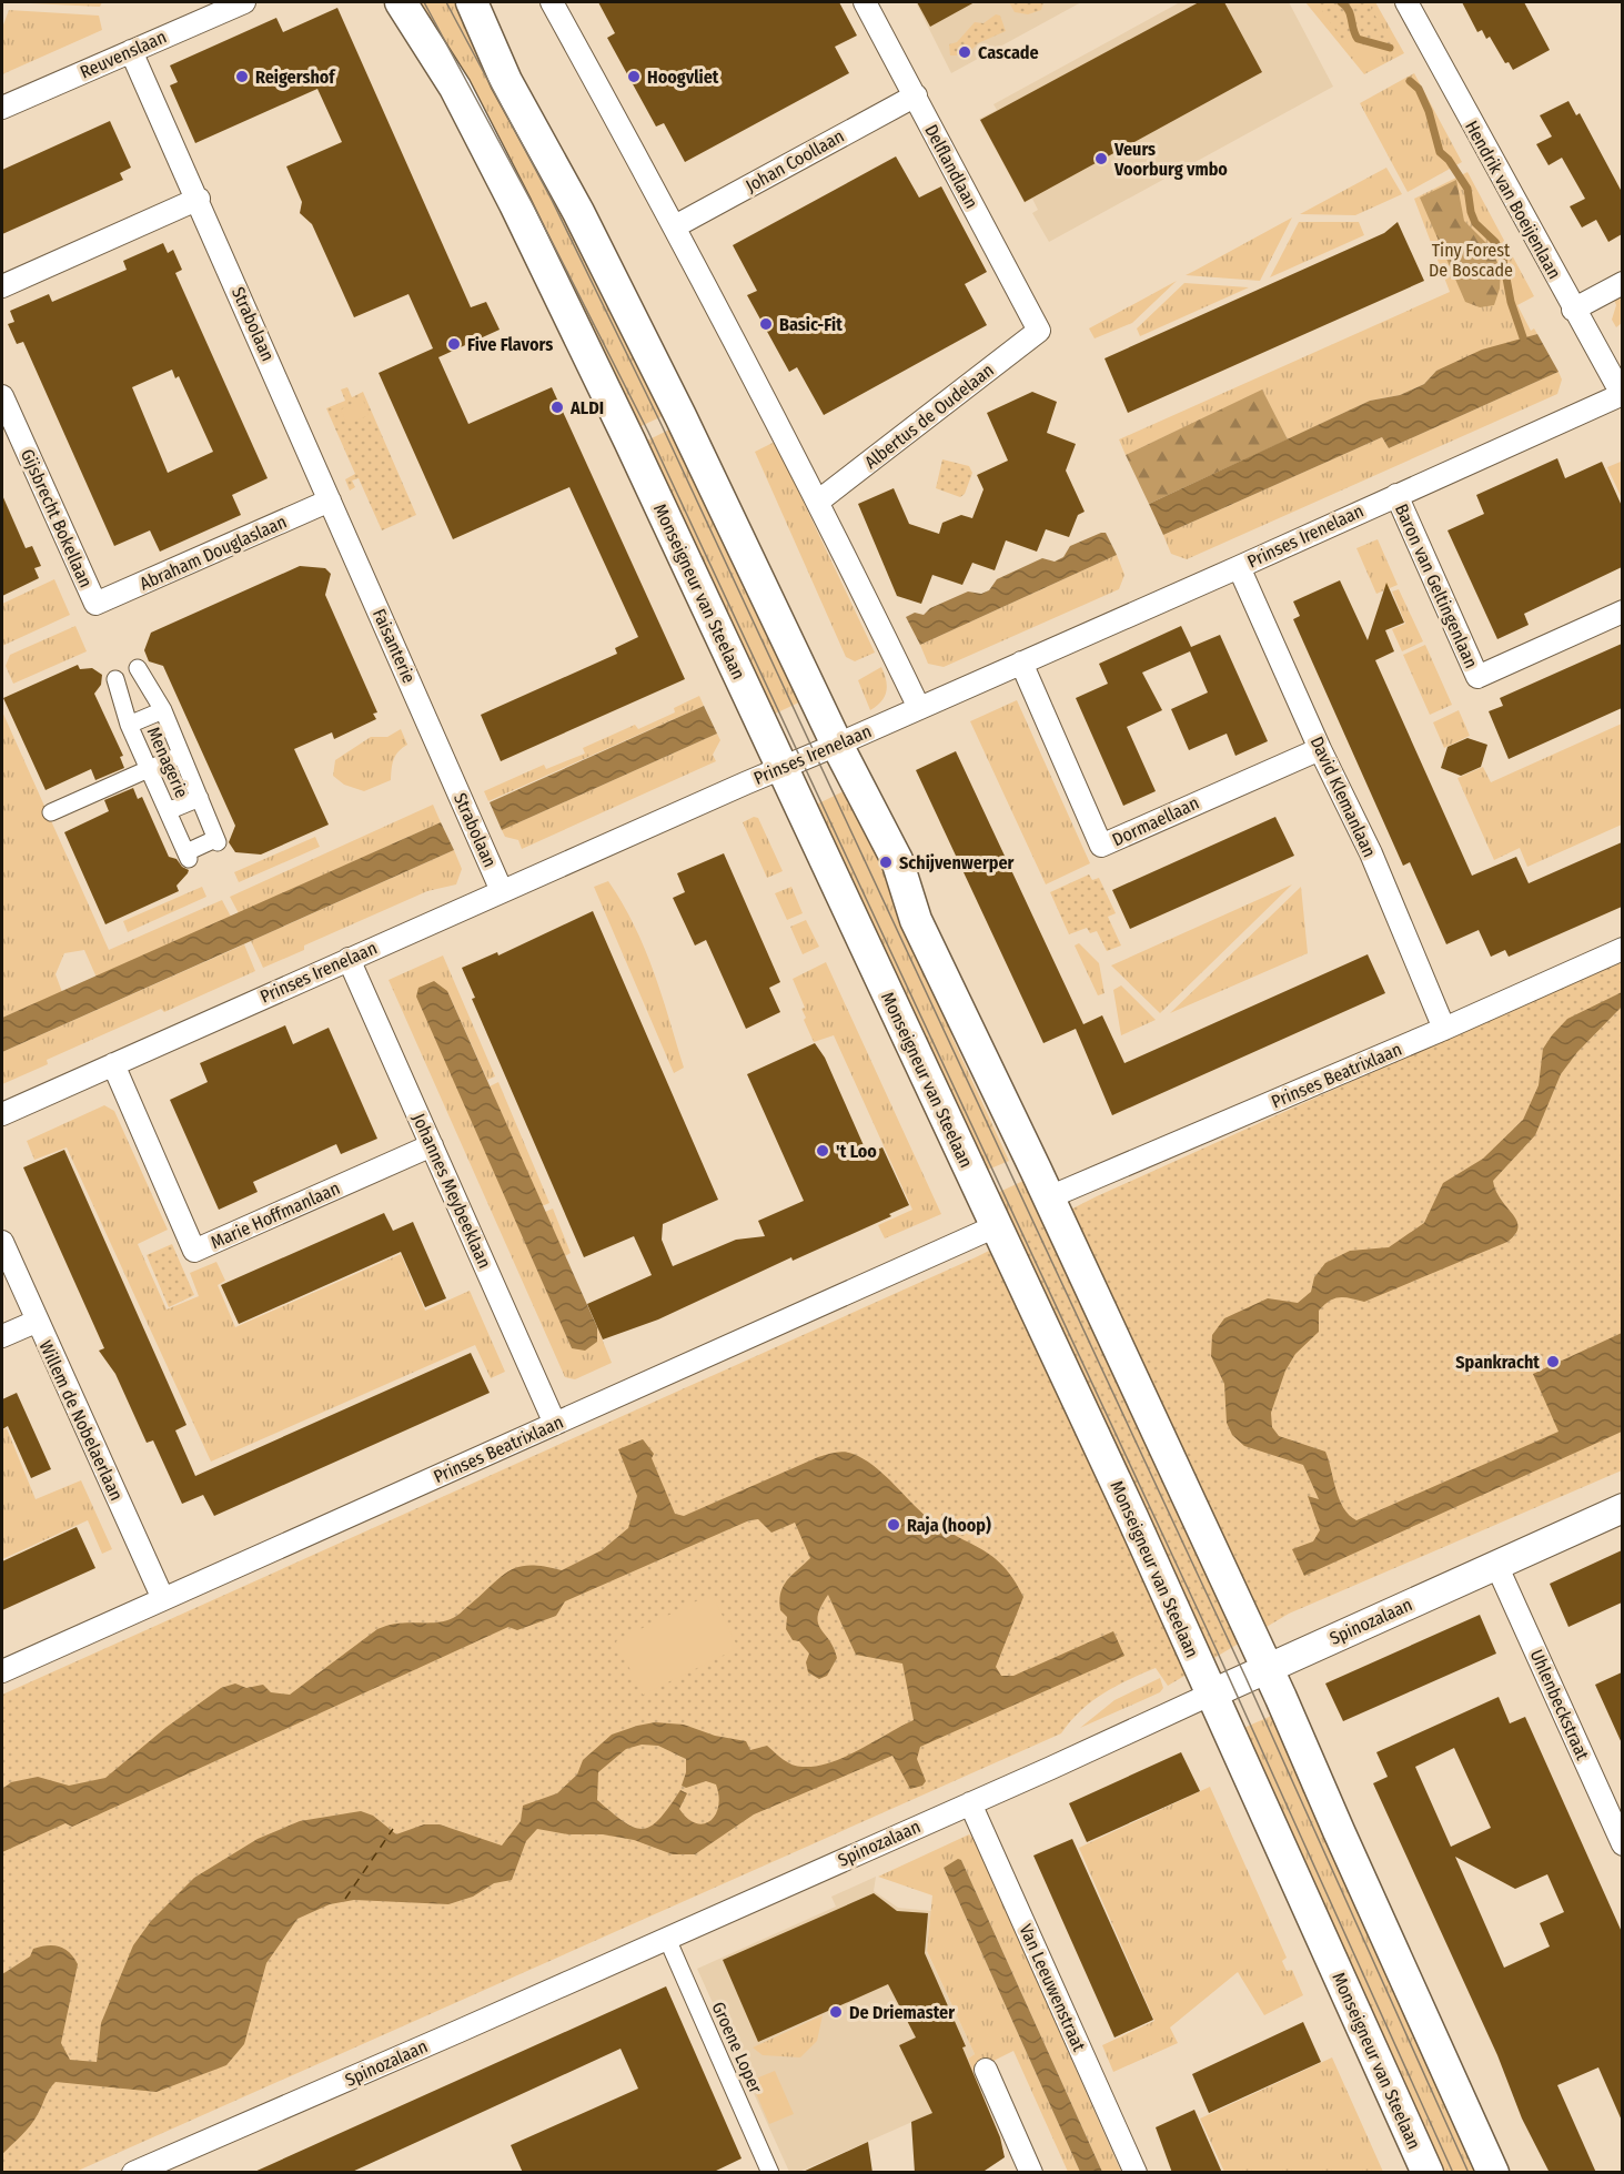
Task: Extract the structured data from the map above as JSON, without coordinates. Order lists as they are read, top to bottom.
{
  "streets": {
    "main road": ["Monseigneur van Steelaan"],
    "street": [
      "Reuvenslaan",
      "Johan Coollaan",
      "Delflandlaan",
      "Hendrik van Boeijenlaan",
      "Strabolaan",
      "Albertus de Oudelaan",
      "Gijsbrecht Bokellaan",
      "Prinses Irenelaan",
      "Abraham Douglaslaan",
      "Baron van Geltingenlaan",
      "Faisanterie",
      "Menagerie",
      "David Klemanlaan",
      "Dormaellaan",
      "Prinses Beatrixlaan",
      "Johannes Meybeeklaan",
      "Marie Hoffmanlaan",
      "Willem de Nobelaerlaan",
      "Spinozalaan",
      "Uhlenbeckstraat",
      "Van Leeuwenstraat",
      "Groene Loper"
    ]
  },
  "crossings": [
    ["Reuvenslaan", "Strabolaan"],
    ["Johan Coollaan", "Delflandlaan"],
    ["Delflandlaan", "Albertus de Oudelaan"],
    ["Hendrik van Boeijenlaan", "Prinses Irenelaan"],
    ["Strabolaan", "Prinses Irenelaan"],
    ["Strabolaan", "Abraham Douglaslaan"],
    ["Strabolaan", "Faisanterie"],
    ["Gijsbrecht Bokellaan", "Abraham Douglaslaan"],
    ["Prinses Irenelaan", "Baron van Geltingenlaan"],
    ["Prinses Irenelaan", "Monseigneur van Steelaan"],
    ["Prinses Irenelaan", "David Klemanlaan"],
    ["Prinses Irenelaan", "Dormaellaan"],
    ["Prinses Irenelaan", "Johannes Meybeeklaan"],
    ["Prinses Irenelaan", "Marie Hoffmanlaan"],
    ["Monseigneur van Steelaan", "Prinses Beatrixlaan"],
    ["Monseigneur van Steelaan", "Spinozalaan"],
    ["David Klemanlaan", "Dormaellaan"],
    ["David Klemanlaan", "Prinses Beatrixlaan"],
    ["Prinses Beatrixlaan", "Johannes Meybeeklaan"],
    ["Prinses Beatrixlaan", "Willem de Nobelaerlaan"],
    ["Johannes Meybeeklaan", "Marie Hoffmanlaan"],
    ["Spinozalaan", "Uhlenbeckstraat"],
    ["Spinozalaan", "Van Leeuwenstraat"],
    ["Spinozalaan", "Groene Loper"]
  ],
  "parks": ["Tiny Forest De Boscade"],
  "places": [
    "Cascade",
    "Reigershof",
    "Hoogvliet",
    "Veurs Voorburg vmbo",
    "Basic-Fit",
    "Five Flavors",
    "ALDI",
    "Schijvenwerper",
    "'t Loo",
    "Spankracht",
    "Raja (hoop)",
    "De Driemaster"
  ]
}
